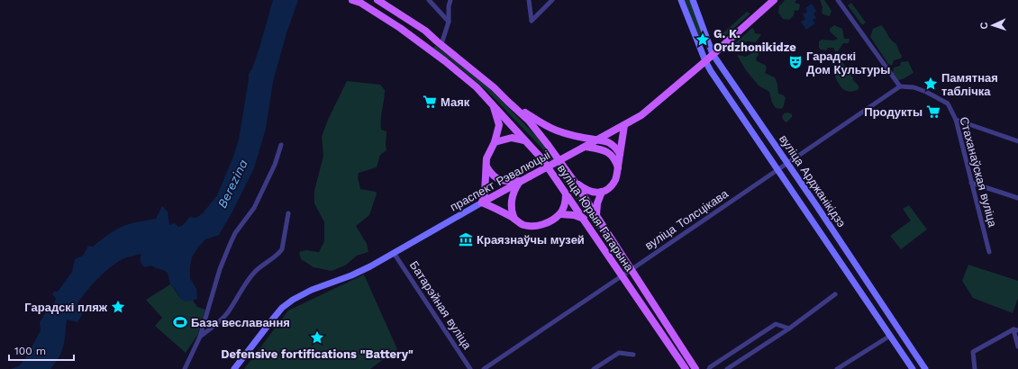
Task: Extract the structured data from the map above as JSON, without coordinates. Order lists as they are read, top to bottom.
{
  "streets": {
    "main road": ["праспект Рэвалюцыі", "вуліца Арджанікідзэ", "вуліца Юрыя Гагарына"],
    "street": ["Стаханаўская вуліца", "вуліца Толсцікава", "Батарэйная вуліца"]
  },
  "crossings": [
    ["Стаханаўская вуліца", "вуліца Толсцікава"],
    ["праспект Рэвалюцыі", "вуліца Арджанікідзэ"],
    ["праспект Рэвалюцыі", "Батарэйная вуліца"],
    ["вуліца Арджанікідзэ", "вуліца Толсцікава"],
    ["вуліца Юрыя Гагарына", "вуліца Толсцікава"]
  ],
  "water": ["Berezina"],
  "places": {
    "place": [
      "G. K. Ordzhonikidze",
      "Памятная таблічка",
      "Гарадскі пляж",
      "Defensive fortifications \"Battery\""
    ],
    "theatre": ["Гарадскі Дом Культуры"],
    "supermarket": ["Маяк", "Продукты"],
    "museum": ["Краязнаўчы музей"],
    "sports": ["База веславання"]
  },
  "scale_bar": "100 m",
  "north": "left"
}
